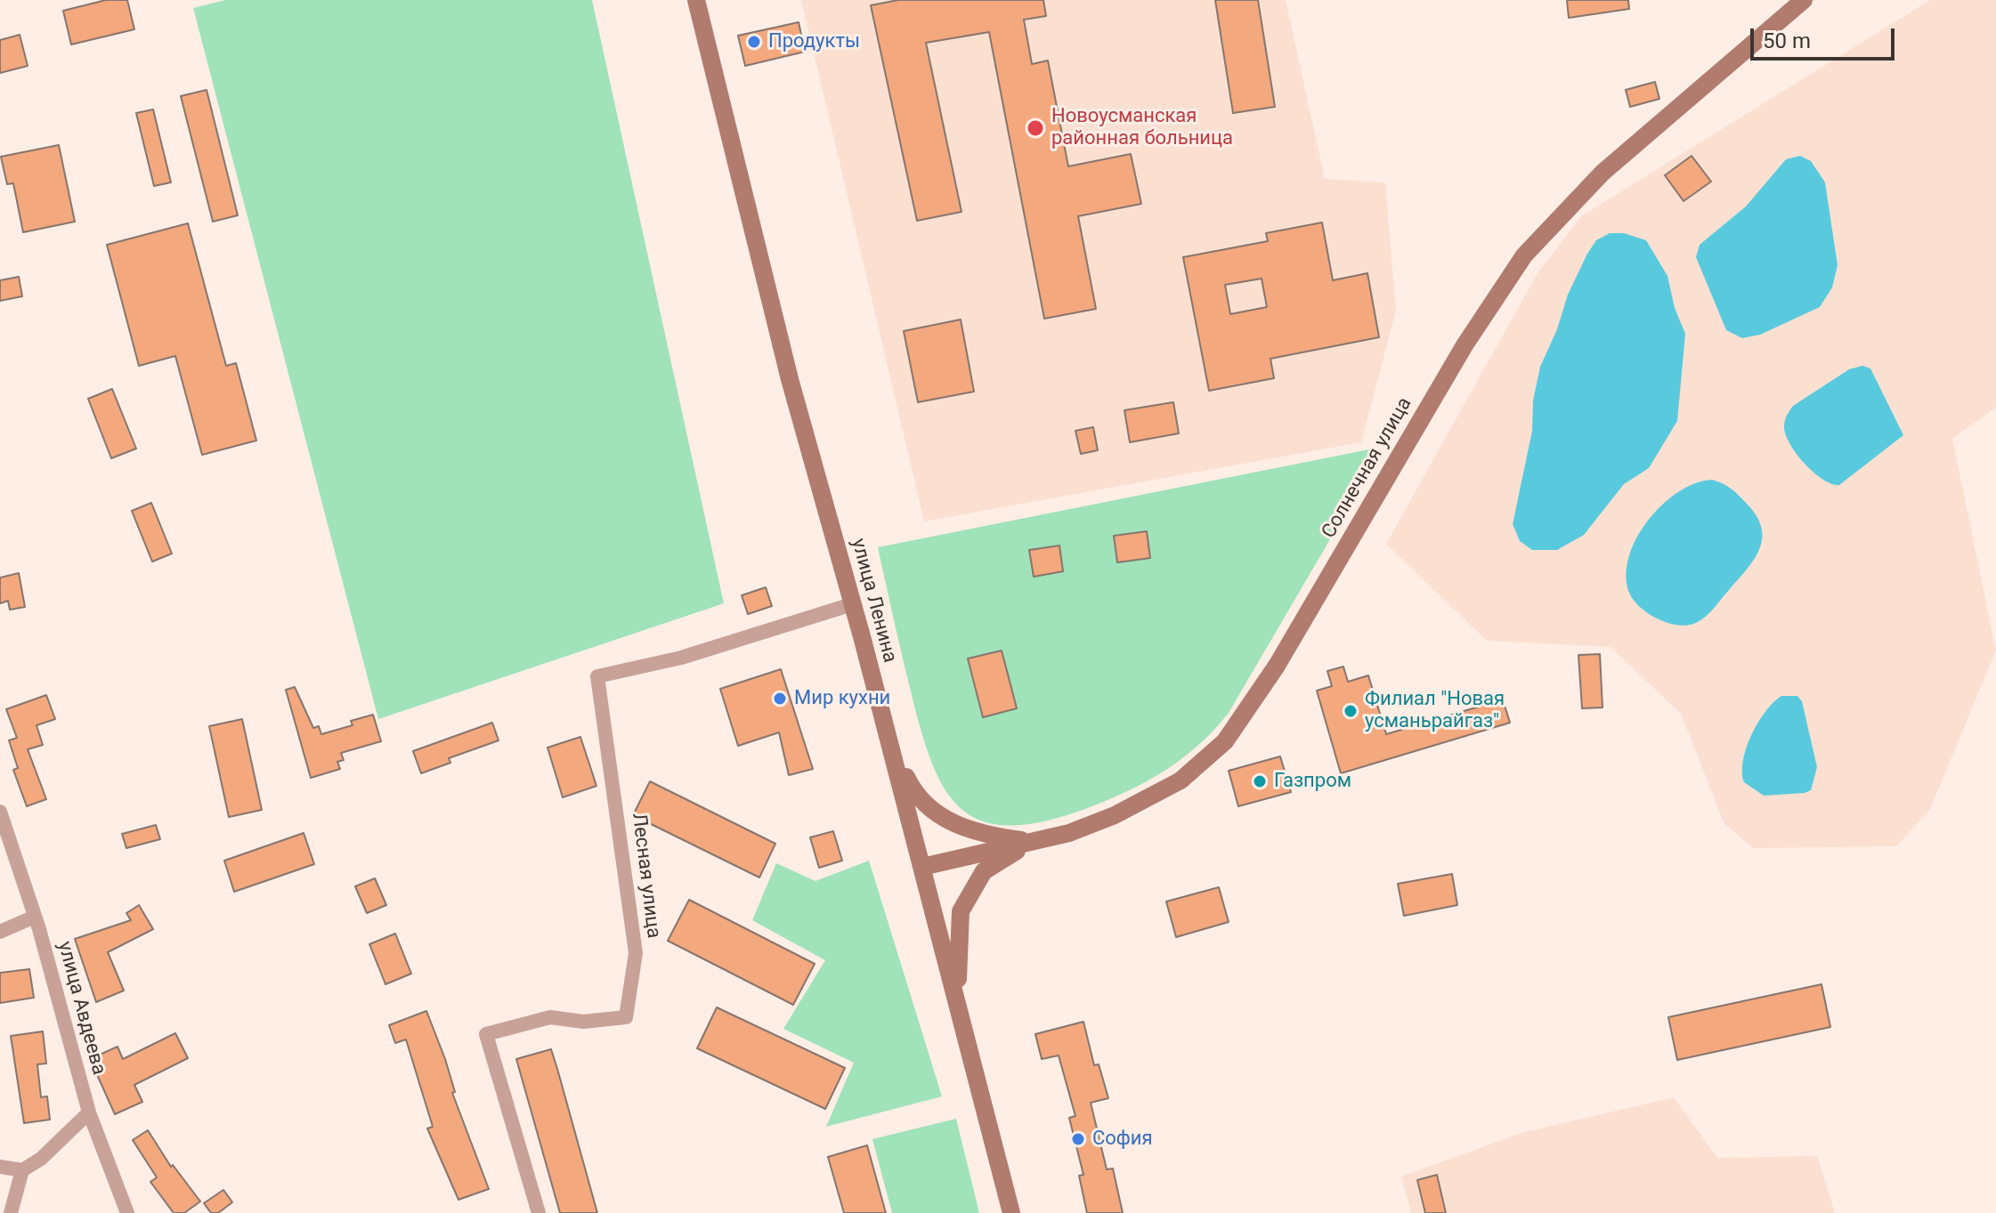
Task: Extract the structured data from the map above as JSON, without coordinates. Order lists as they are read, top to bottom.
{
  "streets": {
    "street": [
      "Солнечная улица",
      "улица Ленина",
      "Лесная улица",
      "улица Авдеева"
    ]
  },
  "crossings": [
    ["Солнечная улица", "улица Ленина"],
    ["улица Ленина", "Лесная улица"]
  ],
  "places": [
    "Продукты",
    "Новоусманская районная больница",
    "Мир кухни",
    "Филиал \"Новая усманьрайгаз\"",
    "Газпром",
    "София"
  ],
  "scale_bar": "50 m"
}
